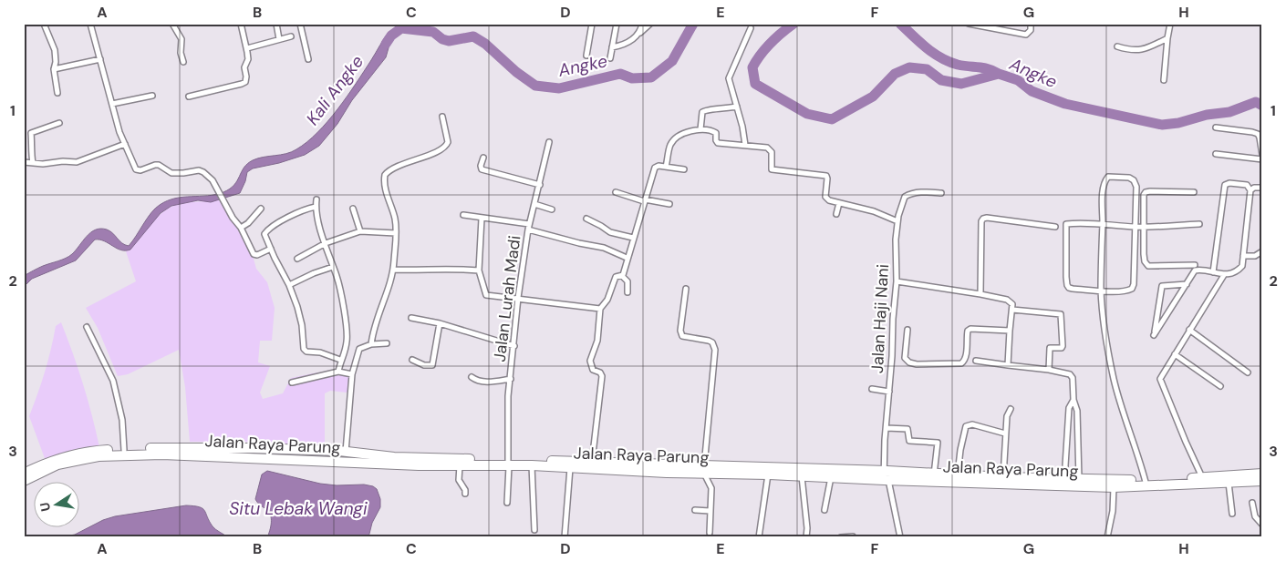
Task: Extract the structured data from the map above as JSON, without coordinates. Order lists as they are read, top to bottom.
{
  "streets": {
    "highway": ["Jalan Raya Parung"],
    "street": ["Jalan Lurah Madi", "Jalan Haji Nani"]
  },
  "crossings": [
    ["Jalan Lurah Madi", "Jalan Raya Parung"],
    ["Jalan Haji Nani", "Jalan Raya Parung"]
  ],
  "water": ["Angke", "Kali Angke", "Situ Lebak Wangi"],
  "north": "left",
  "grid": {
    "columns": [
      "A",
      "B",
      "C",
      "D",
      "E",
      "F",
      "G",
      "H"
    ],
    "rows": ["1", "2", "3"]
  }
}
